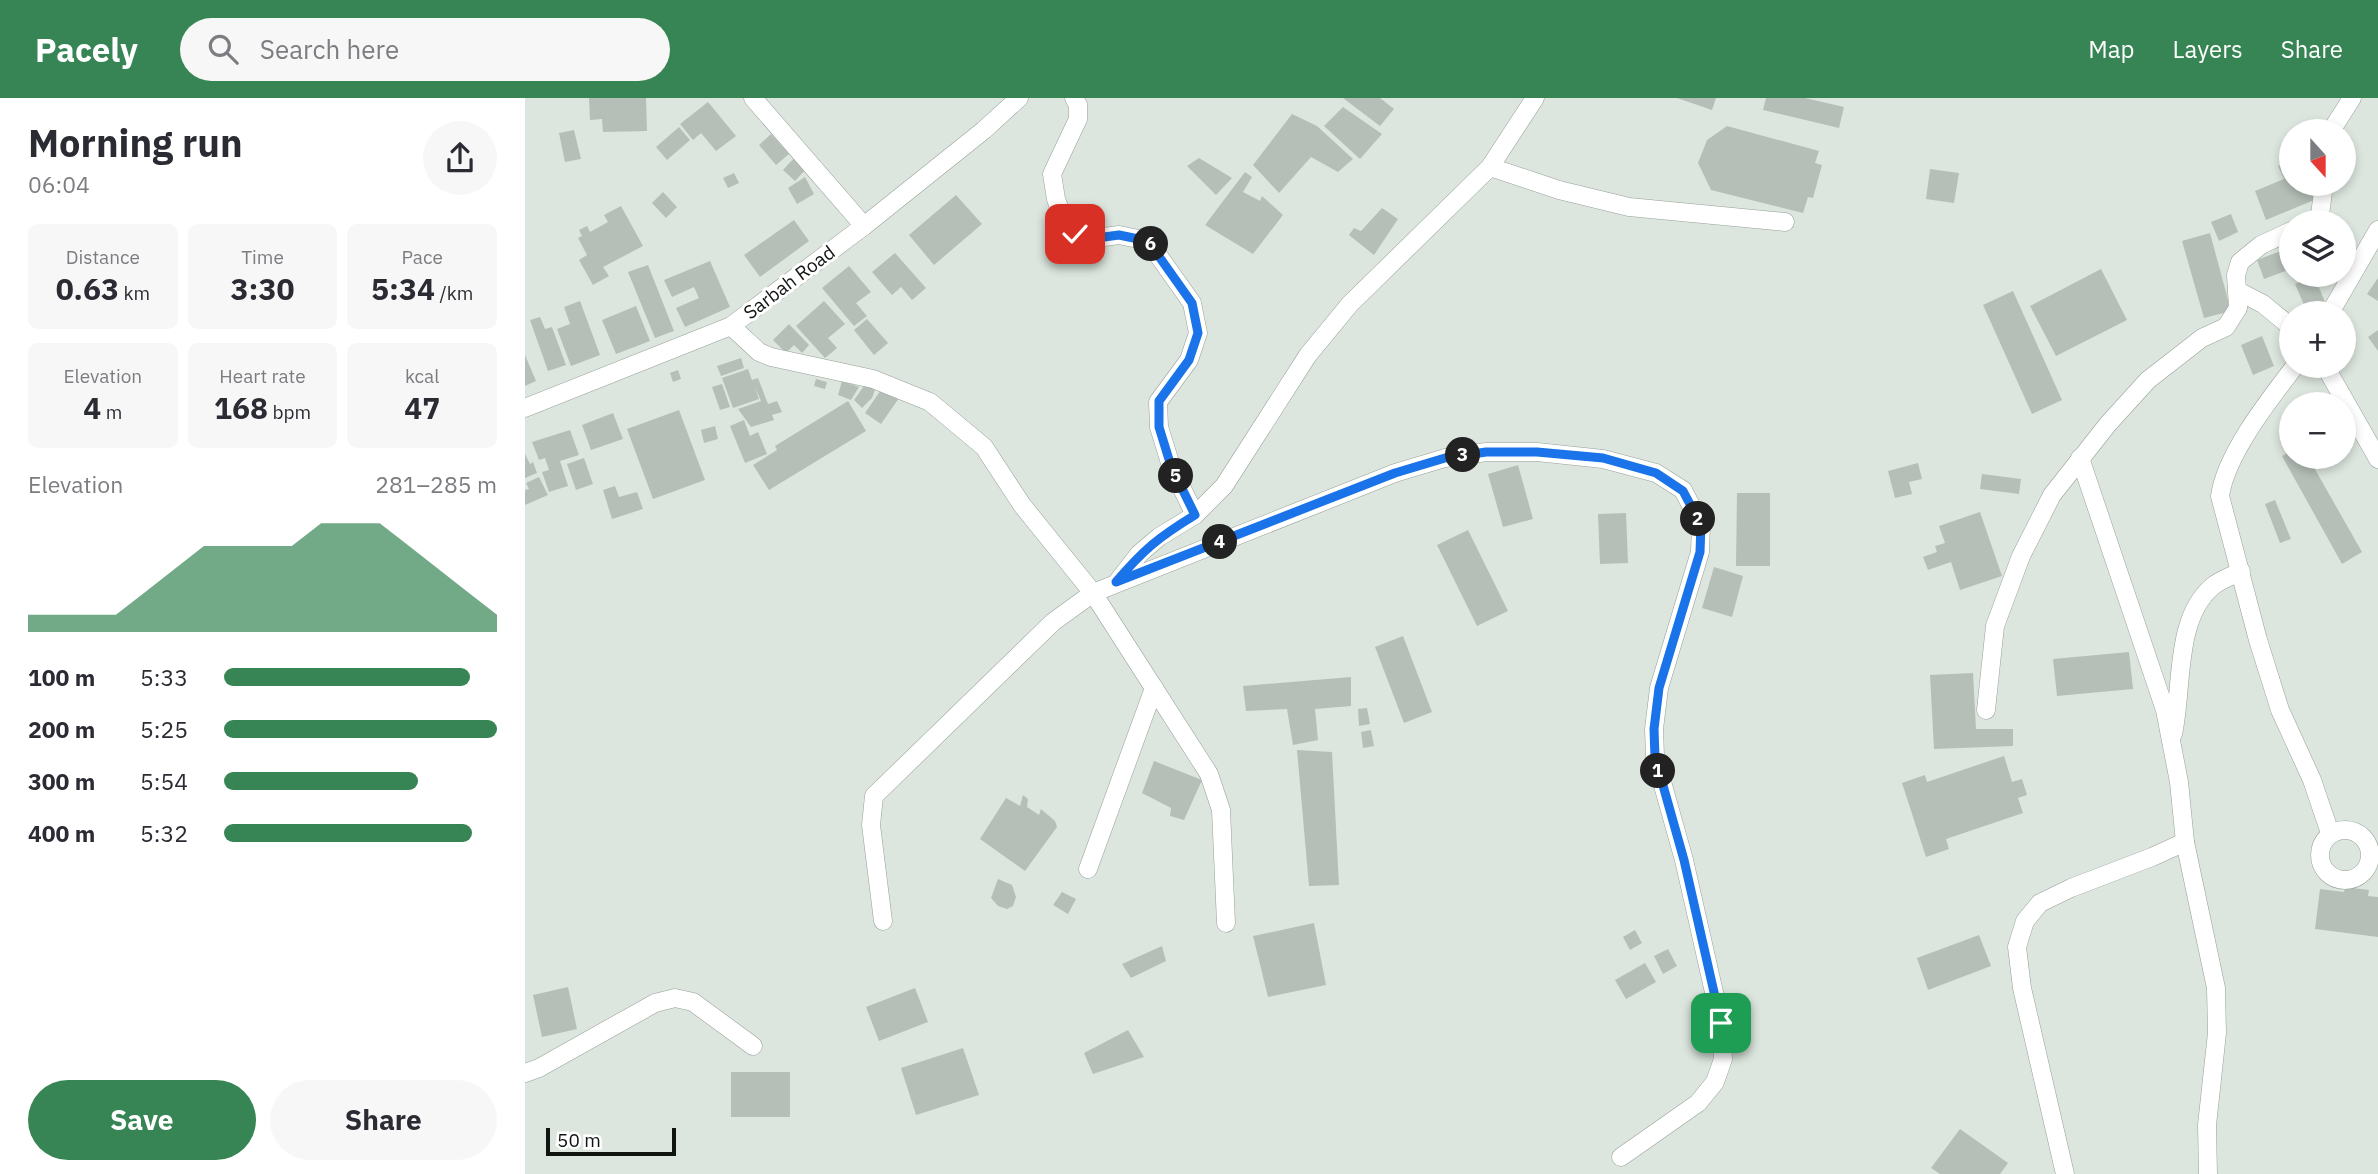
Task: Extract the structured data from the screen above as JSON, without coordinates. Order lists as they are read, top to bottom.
{
  "streets": {
    "street": ["Sarbah Road"]
  },
  "scale_bar": "50 m",
  "north": "bottom",
  "page": {
    "header": "Pacely",
    "search": "Search here",
    "nav": ["Map", "Layers", "Share"],
    "heading": ["Morning run", "06:04"],
    "map_buttons": ["+", "−"],
    "stats": [
      ["Distance", "0.63 km"],
      ["Time", "3:30"],
      ["Pace", "5:34 /km"],
      ["Elevation", "4 m"],
      ["Heart rate", "168 bpm"],
      ["kcal", "47"]
    ],
    "pins": [
      "6",
      "3",
      "5",
      "2",
      "4",
      "1"
    ],
    "chart": ["Elevation", "281–285 m"],
    "list": [
      {
        "name": "100 m",
        "note": "5:33"
      },
      {
        "name": "200 m",
        "note": "5:25"
      },
      {
        "name": "300 m",
        "note": "5:54"
      },
      {
        "name": "400 m",
        "note": "5:32"
      }
    ],
    "buttons": ["Save", "Share"],
    "scale": "50 m"
  }
}
